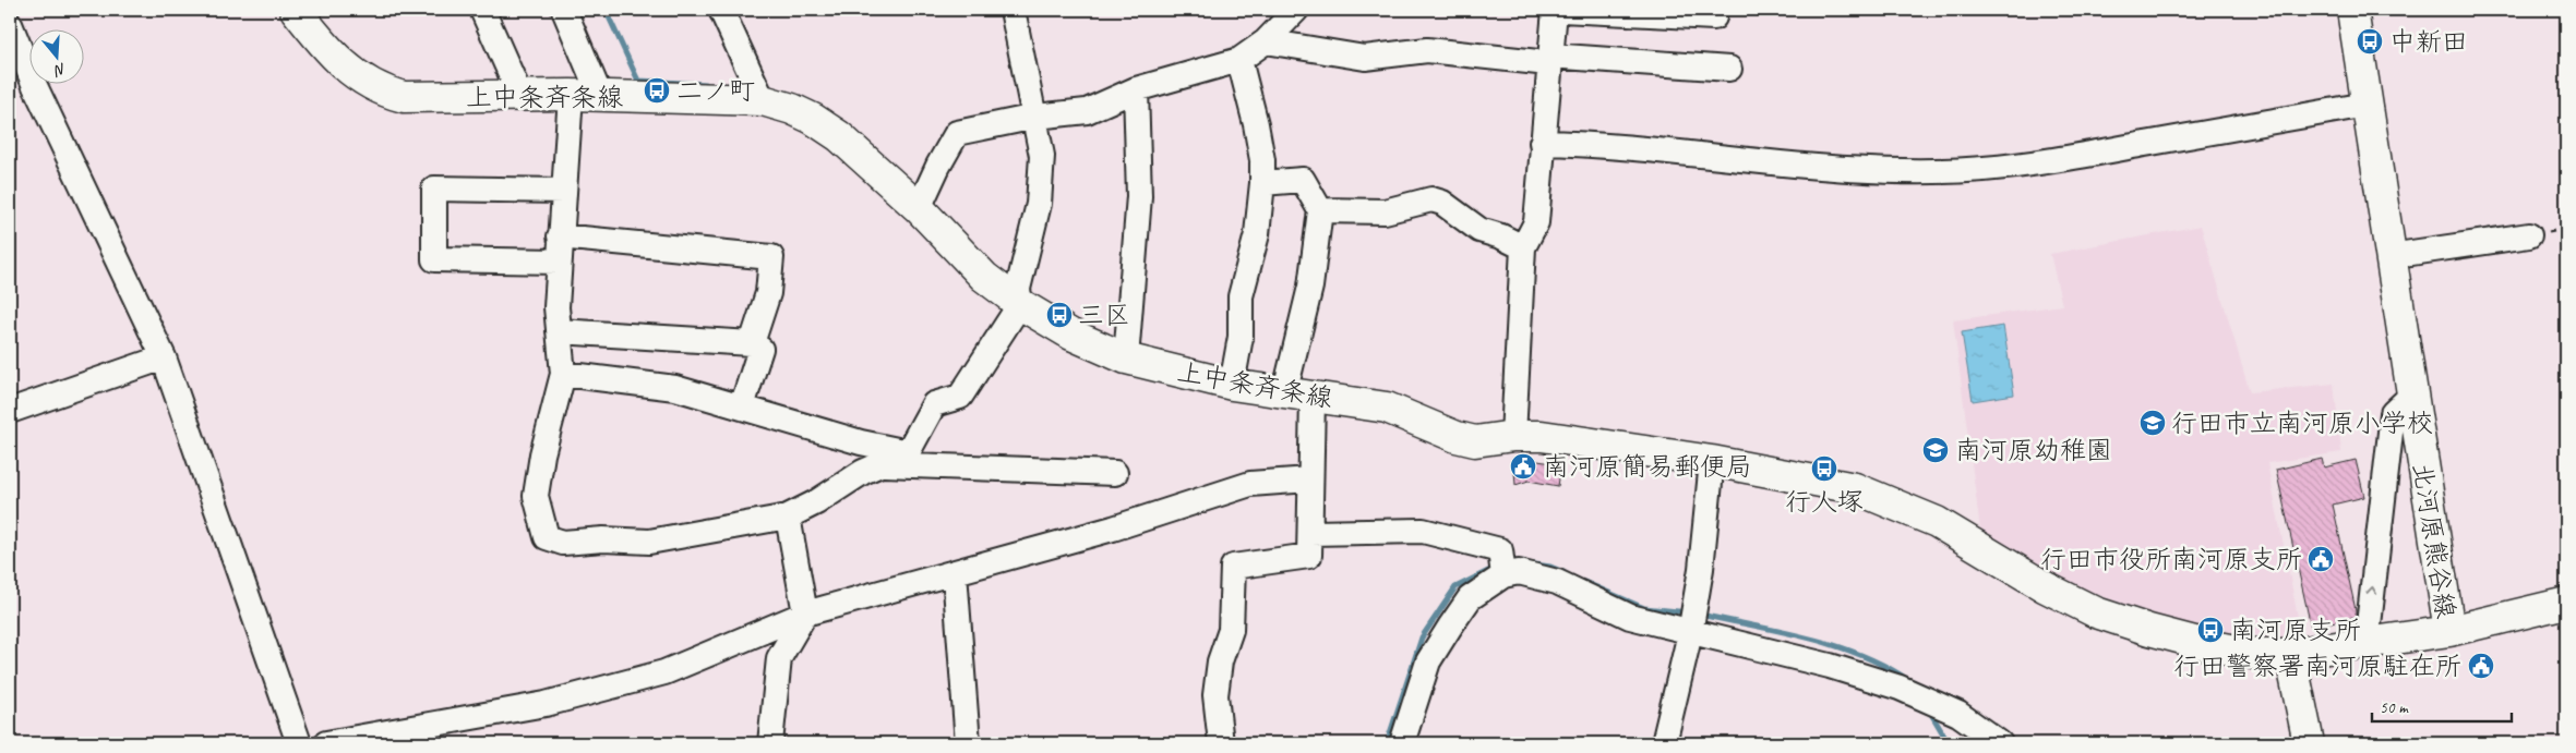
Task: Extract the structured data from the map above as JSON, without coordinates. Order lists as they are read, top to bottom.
{
  "streets": {
    "main road": ["上中条斉条線", "北河原熊谷線"]
  },
  "crossings": [
    ["上中条斉条線", "北河原熊谷線"]
  ],
  "places": {
    "bus stop": [
      "中新田",
      "二ノ町",
      "三区",
      "行人塚",
      "南河原支所"
    ],
    "school or university": ["行田市立南河原小学校", "南河原幼稚園"],
    "public building": ["南河原簡易郵便局", "行田市役所南河原支所", "行田警察署南河原駐在所"]
  },
  "scale_bar": "50 m",
  "north": "bottom"
}
